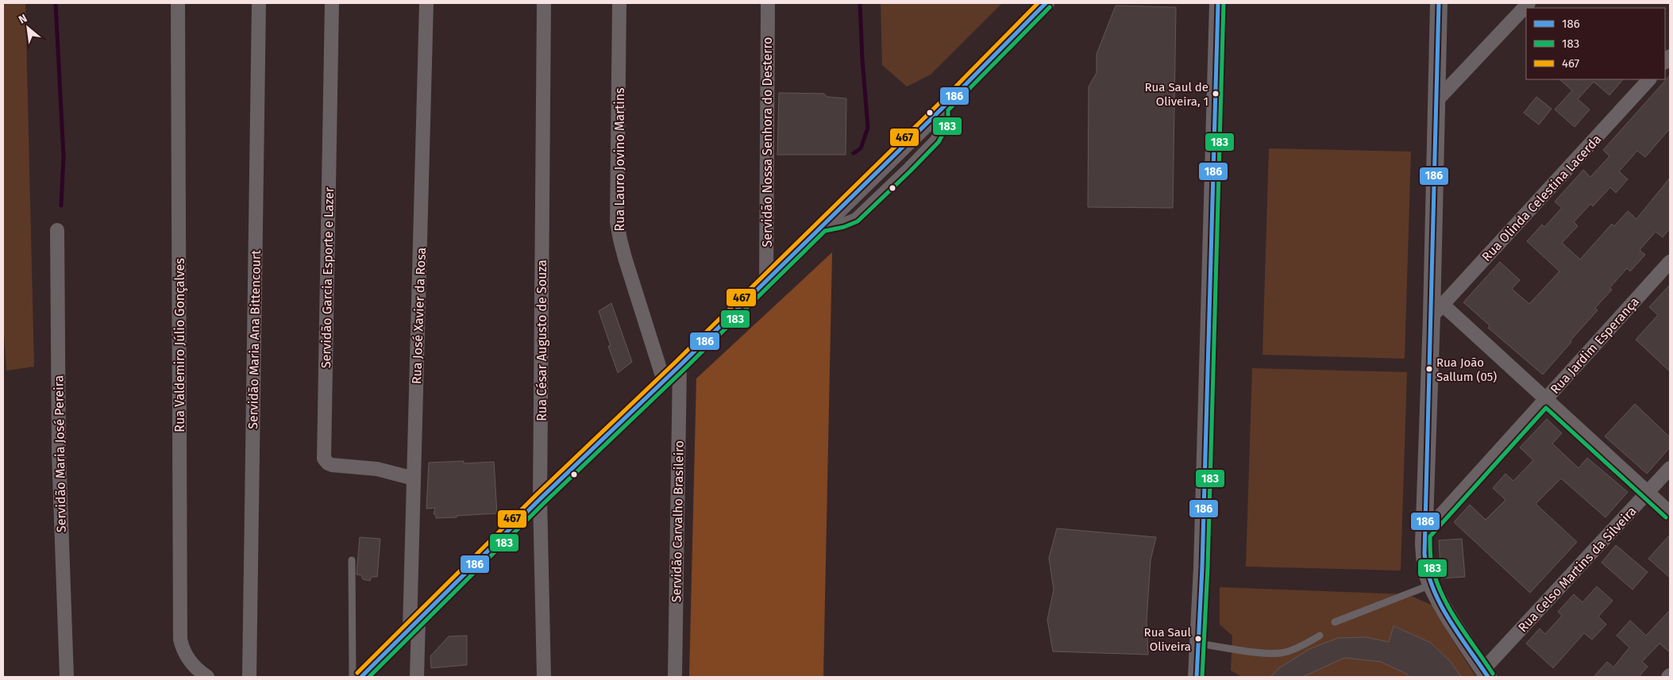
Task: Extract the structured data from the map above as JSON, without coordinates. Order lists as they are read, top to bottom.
{
  "streets": {
    "street": [
      "Servidão Nossa Senhora do Desterro",
      "Rua Lauro Jovino Martins",
      "Rua Olinda Celestina Lacerda",
      "Servidão Garcia Esporte e Lazer",
      "Rua José Xavier da Rosa",
      "Servidão Maria Ana Bittencourt",
      "Rua César Augusto de Souza",
      "Rua Valdemiro Júlio Gonçalves",
      "Rua Jardim Esperança",
      "Servidão Maria José Pereira",
      "Servidão Carvalho Brasileiro",
      "Rua Celso Martins da Silveira"
    ]
  },
  "crossings": [
    ["Servidão Garcia Esporte e Lazer", "Rua José Xavier da Rosa"]
  ],
  "places": ["Rua Saul de Oliveira, 1", "Rua João Sallum (05)", "Rua Saul Oliveira"],
  "lines": ["transit line 186", "transit line 183", "transit line 467"],
  "legend": ["186", "183", "467"],
  "north": "top left"
}
